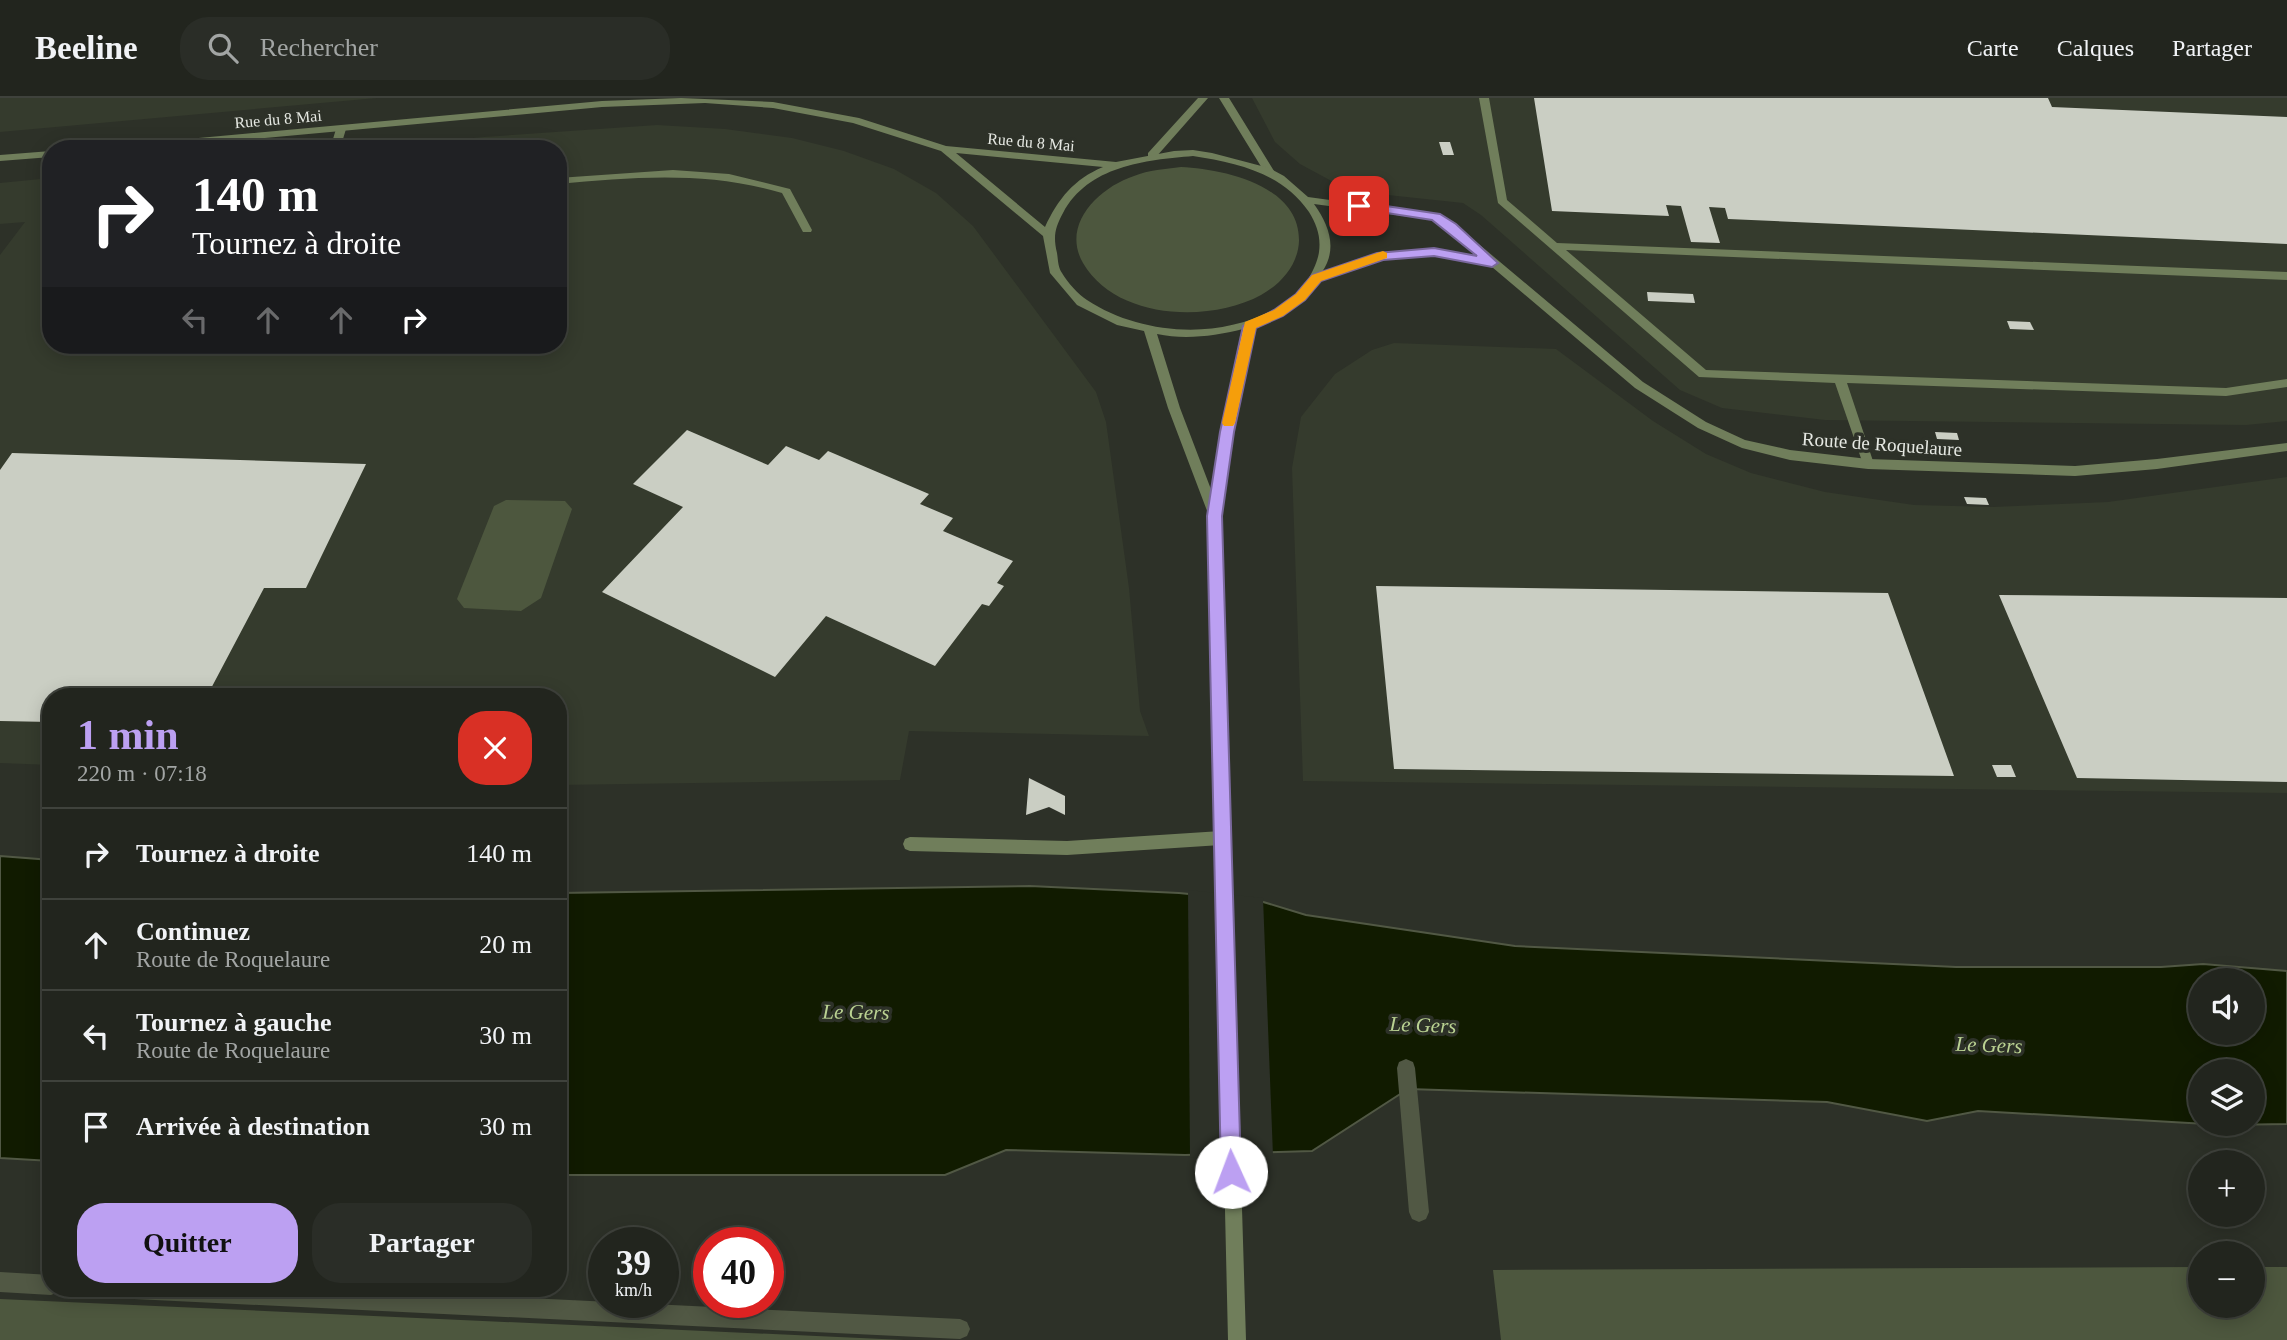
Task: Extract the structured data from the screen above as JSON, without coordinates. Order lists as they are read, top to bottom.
{
  "streets": {
    "street": ["Rue du 8 Mai", "Route de Roquelaure"]
  },
  "crossings": [
    ["Rue du 8 Mai", "Route de Roquelaure"]
  ],
  "water": ["Le Gers"],
  "page": {
    "header": "Beeline",
    "search": "Rechercher",
    "nav": ["Carte", "Calques", "Partager"],
    "turn": ["140 m", "Tournez à droite"],
    "heading": ["1 min", "220 m · 07:18"],
    "list": [
      {
        "name": "Tournez à droite",
        "value": "140 m"
      },
      {
        "name": "Continuez",
        "note": "Route de Roquelaure",
        "value": "20 m"
      },
      {
        "name": "Tournez à gauche",
        "note": "Route de Roquelaure",
        "value": "30 m"
      },
      {
        "name": "Arrivée à destination",
        "value": "30 m"
      }
    ],
    "map_buttons": ["+", "−"],
    "buttons": ["Quitter", "Partager"],
    "speed": "39 km/h",
    "limit": "40"
  }
}
